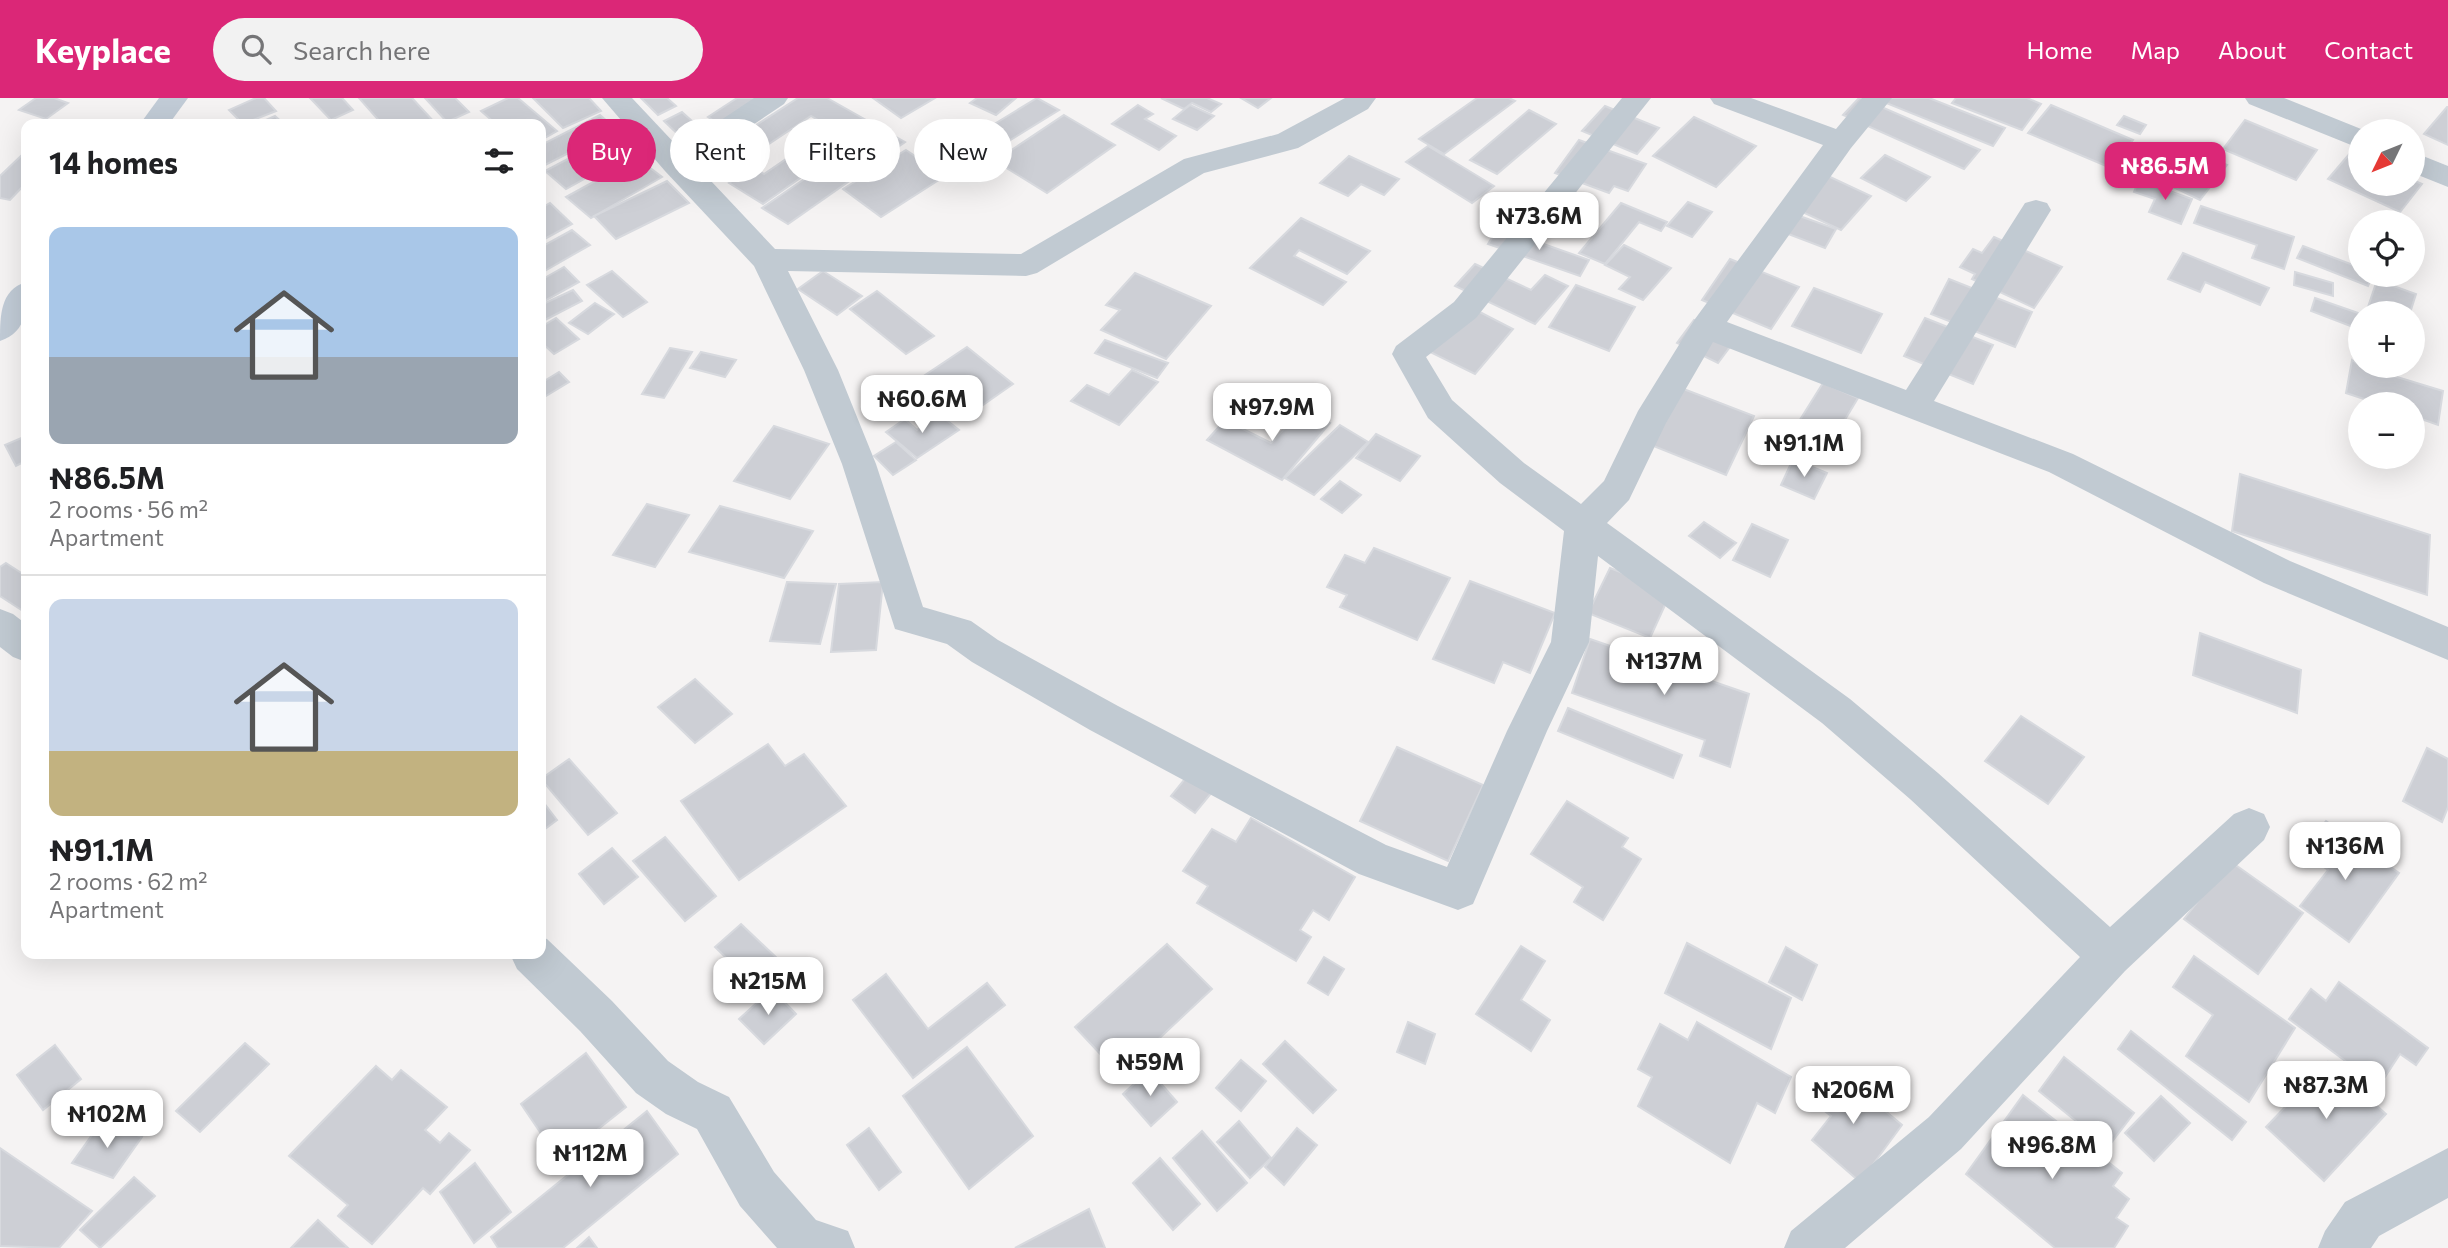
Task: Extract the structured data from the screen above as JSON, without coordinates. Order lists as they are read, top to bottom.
{
  "north": "bottom left",
  "page": {
    "header": "Keyplace",
    "search": "Search here",
    "nav": [
      "Home",
      "Map",
      "About",
      "Contact"
    ],
    "map_buttons": ["+", "−"],
    "chip": [
      "Buy",
      "Rent",
      "Filters",
      "New"
    ],
    "heading": "14 homes",
    "price": [
      "₦86.5M",
      "₦73.6M",
      "₦60.6M",
      "₦97.9M",
      "₦91.1M",
      "₦137M",
      "₦136M",
      "₦215M",
      "₦59M",
      "₦87.3M",
      "₦206M",
      "₦102M",
      "₦96.8M",
      "₦112M"
    ],
    "list": [
      {
        "name": "₦86.5M",
        "note": "2 rooms · 56 m² · Apartment"
      },
      {
        "name": "₦91.1M",
        "note": "2 rooms · 62 m² · Apartment"
      }
    ]
  }
}
